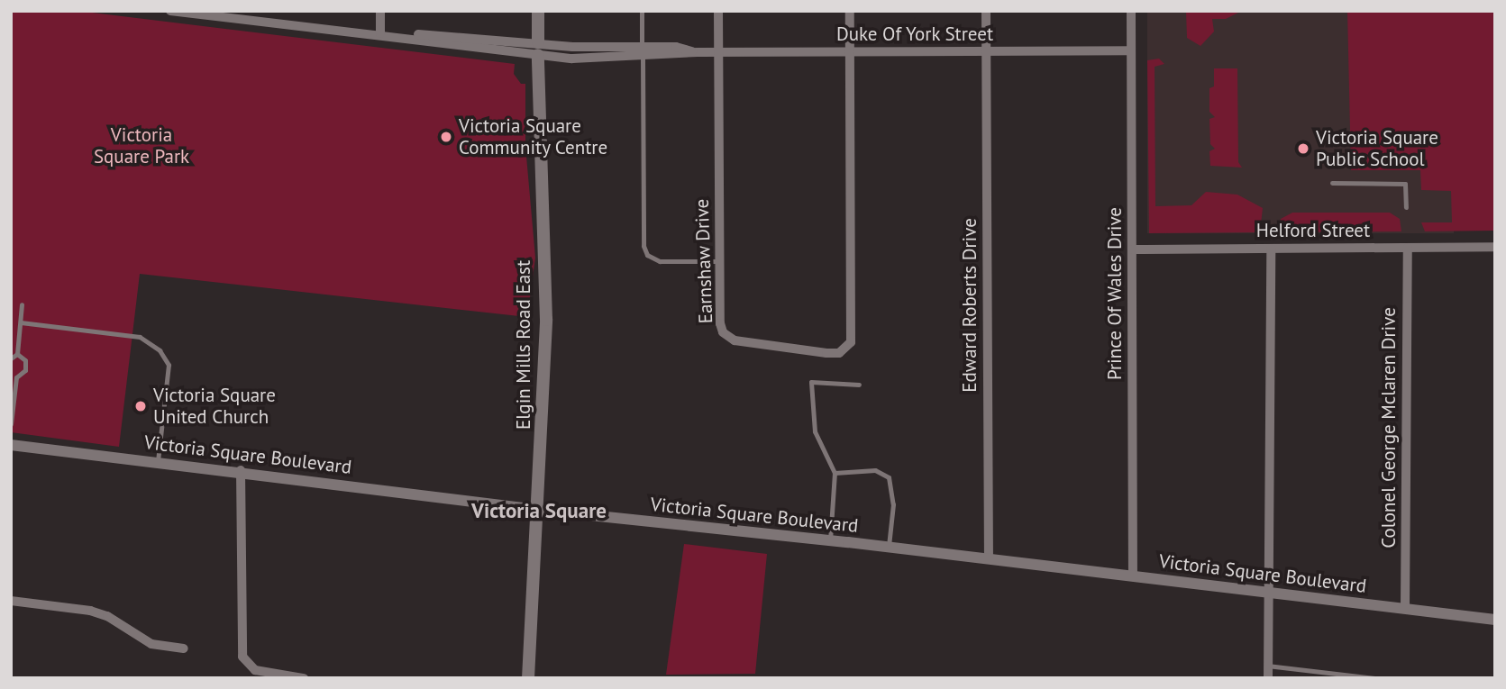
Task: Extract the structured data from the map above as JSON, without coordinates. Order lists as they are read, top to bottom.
{
  "streets": {
    "main road": ["Elgin Mills Road East"],
    "street": [
      "Duke Of York Street",
      "Helford Street",
      "Earnshaw Drive",
      "Prince Of Wales Drive",
      "Edward Roberts Drive",
      "Colonel George Mclaren Drive",
      "Victoria Square Boulevard"
    ]
  },
  "crossings": [
    ["Duke Of York Street", "Earnshaw Drive"],
    ["Duke Of York Street", "Prince Of Wales Drive"],
    ["Duke Of York Street", "Edward Roberts Drive"],
    ["Duke Of York Street", "Elgin Mills Road East"],
    ["Helford Street", "Prince Of Wales Drive"],
    ["Helford Street", "Colonel George Mclaren Drive"],
    ["Prince Of Wales Drive", "Victoria Square Boulevard"],
    ["Edward Roberts Drive", "Victoria Square Boulevard"],
    ["Elgin Mills Road East", "Victoria Square Boulevard"],
    ["Colonel George Mclaren Drive", "Victoria Square Boulevard"]
  ],
  "districts": ["Victoria Square"],
  "parks": ["Victoria Square Park"],
  "places": ["Victoria Square Community Centre", "Victoria Square Public School", "Victoria Square United Church"]
}
